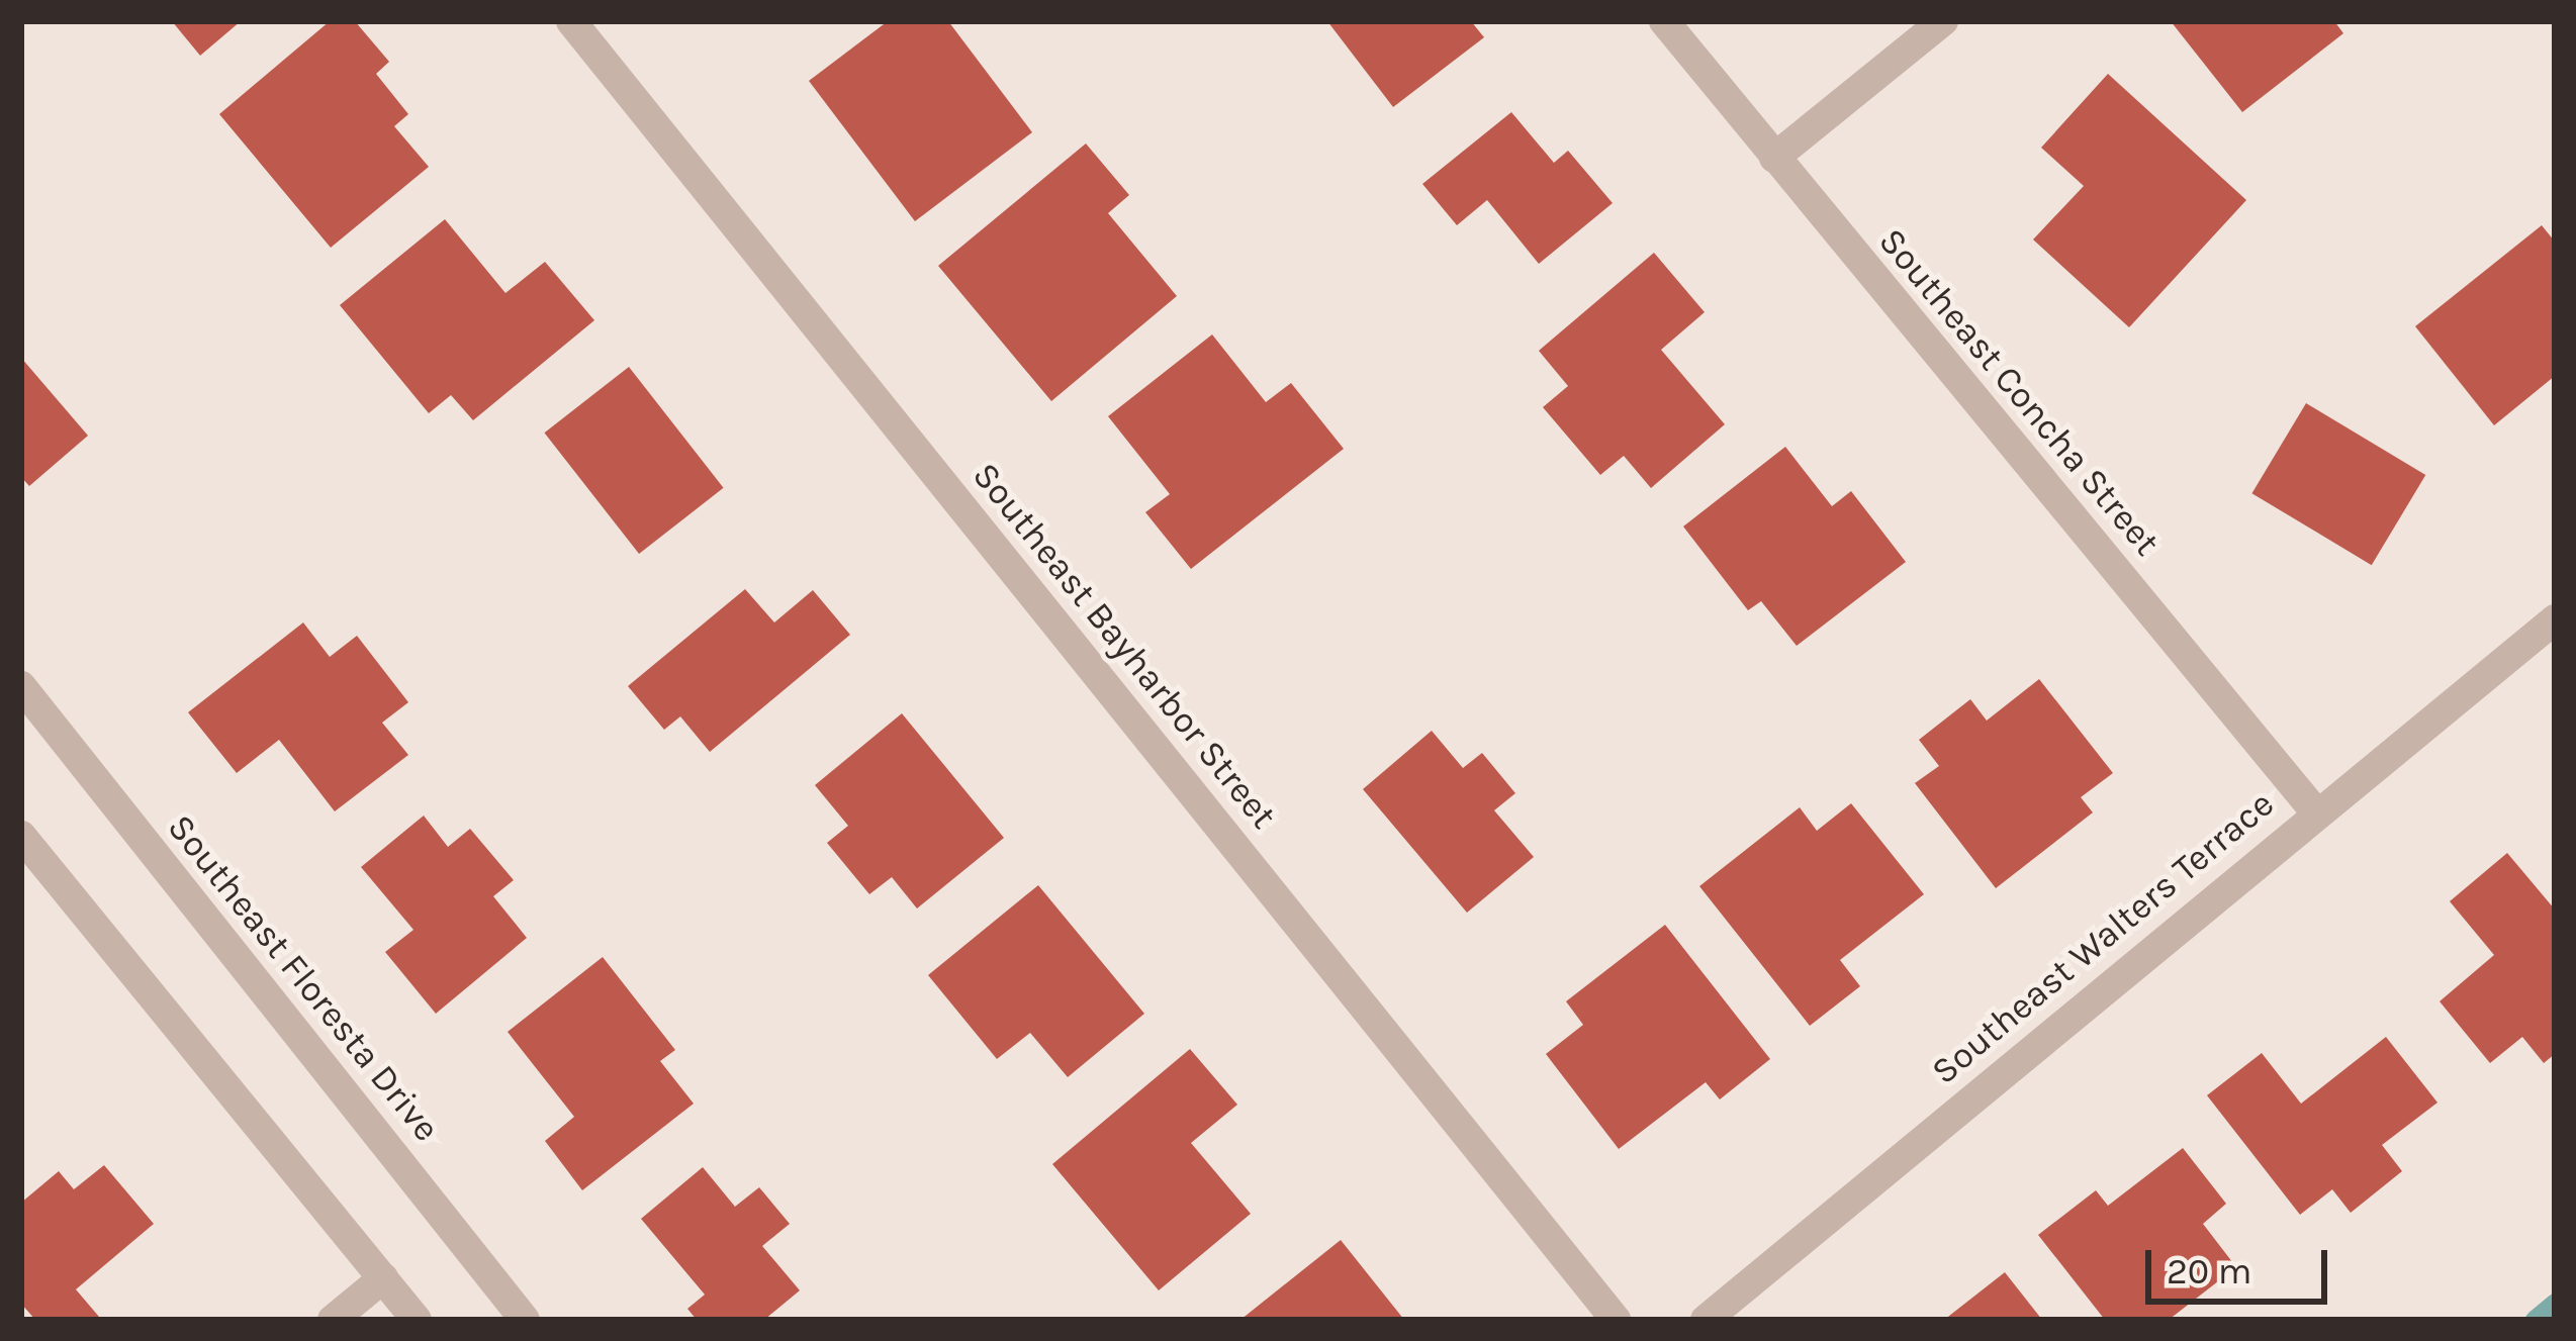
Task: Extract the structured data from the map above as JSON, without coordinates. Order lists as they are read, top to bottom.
{
  "streets": {
    "street": [
      "Southeast Concha Street",
      "Southeast Bayharbor Street",
      "Southeast Walters Terrace",
      "Southeast Floresta Drive"
    ]
  },
  "crossings": [
    ["Southeast Concha Street", "Southeast Walters Terrace"]
  ],
  "scale_bar": "20 m"
}
